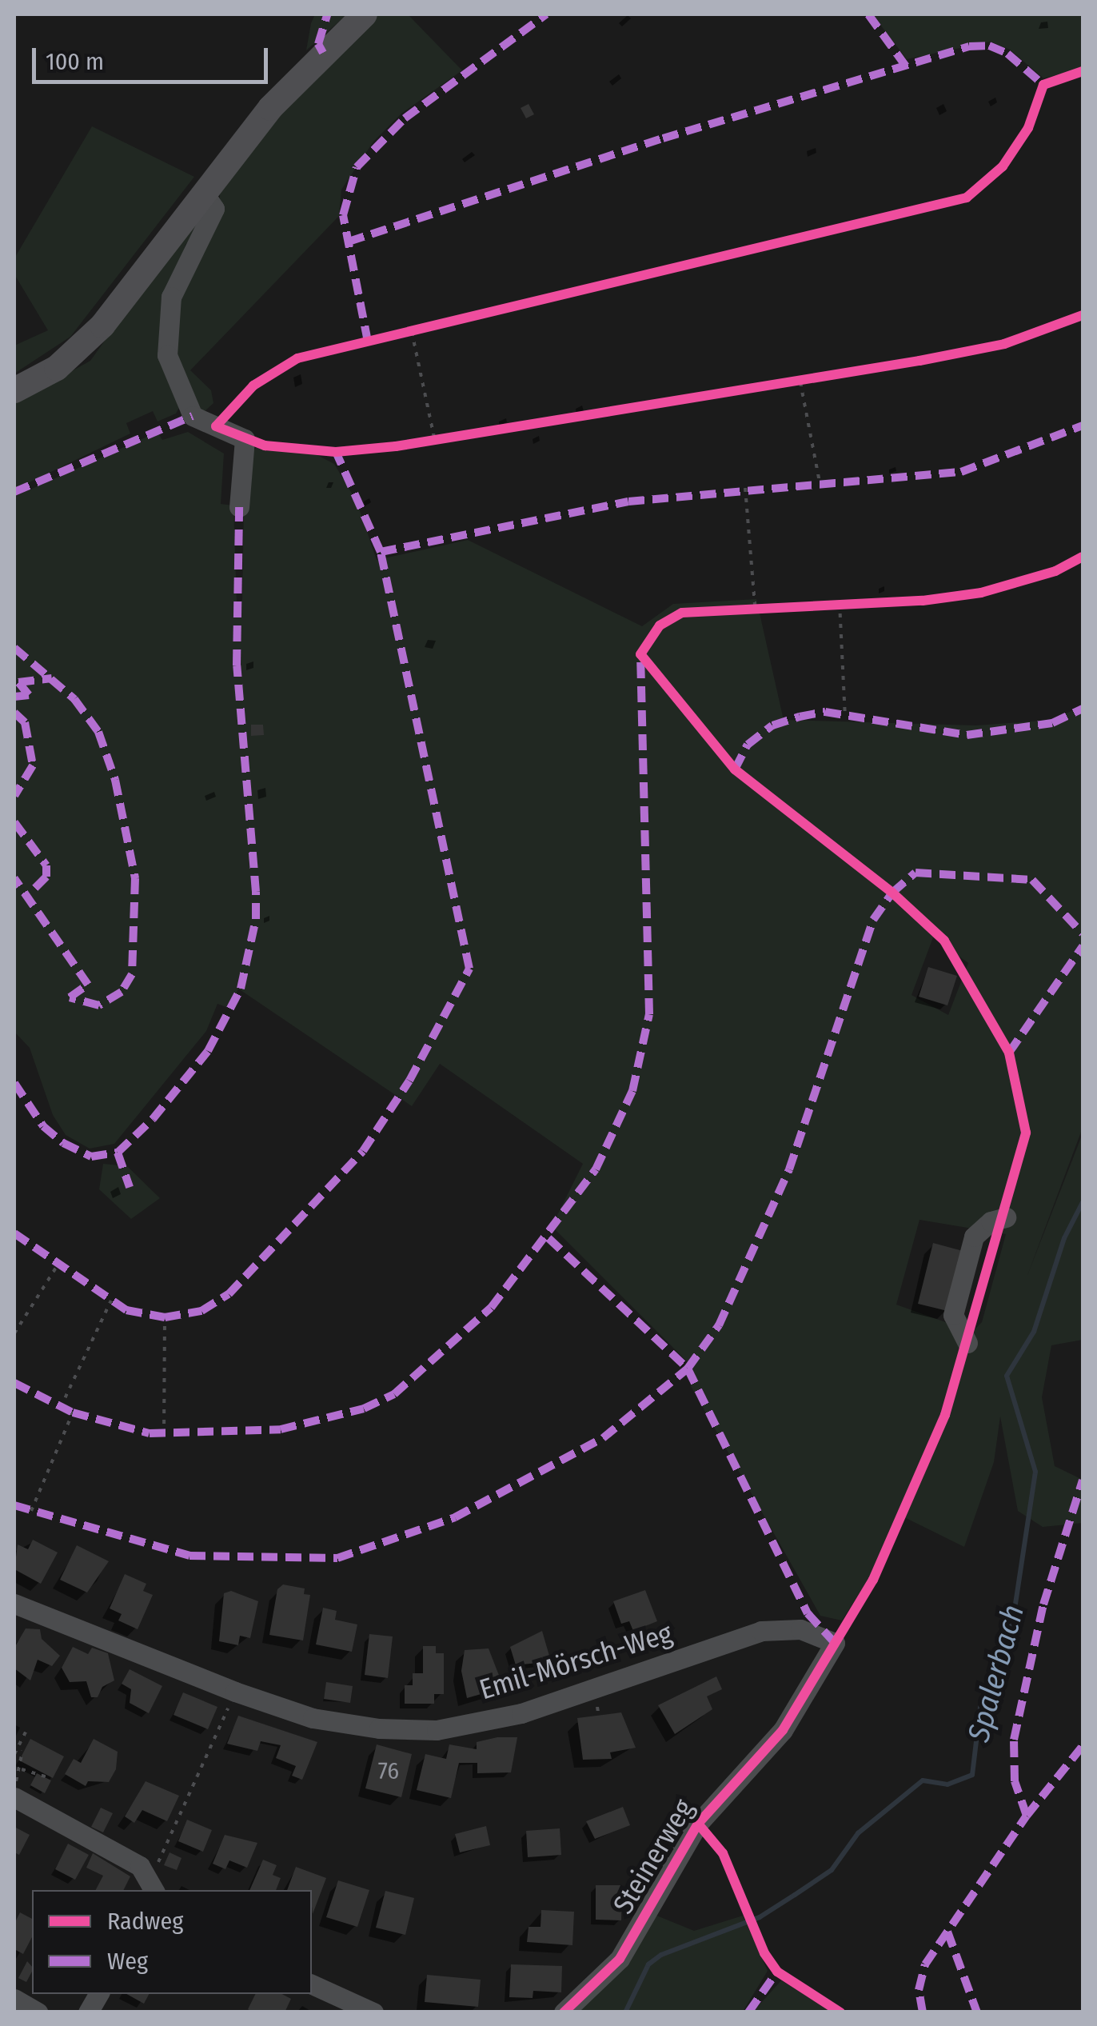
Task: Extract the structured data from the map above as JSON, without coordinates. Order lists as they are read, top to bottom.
{
  "streets": {
    "street": ["Emil-Mörsch-Weg", "Steinerweg"]
  },
  "crossings": [
    ["Emil-Mörsch-Weg", "Steinerweg"]
  ],
  "water": ["Spalerbach"],
  "house_numbers": ["76"],
  "legend": ["Radweg", "Weg"],
  "scale_bar": "100 m"
}
